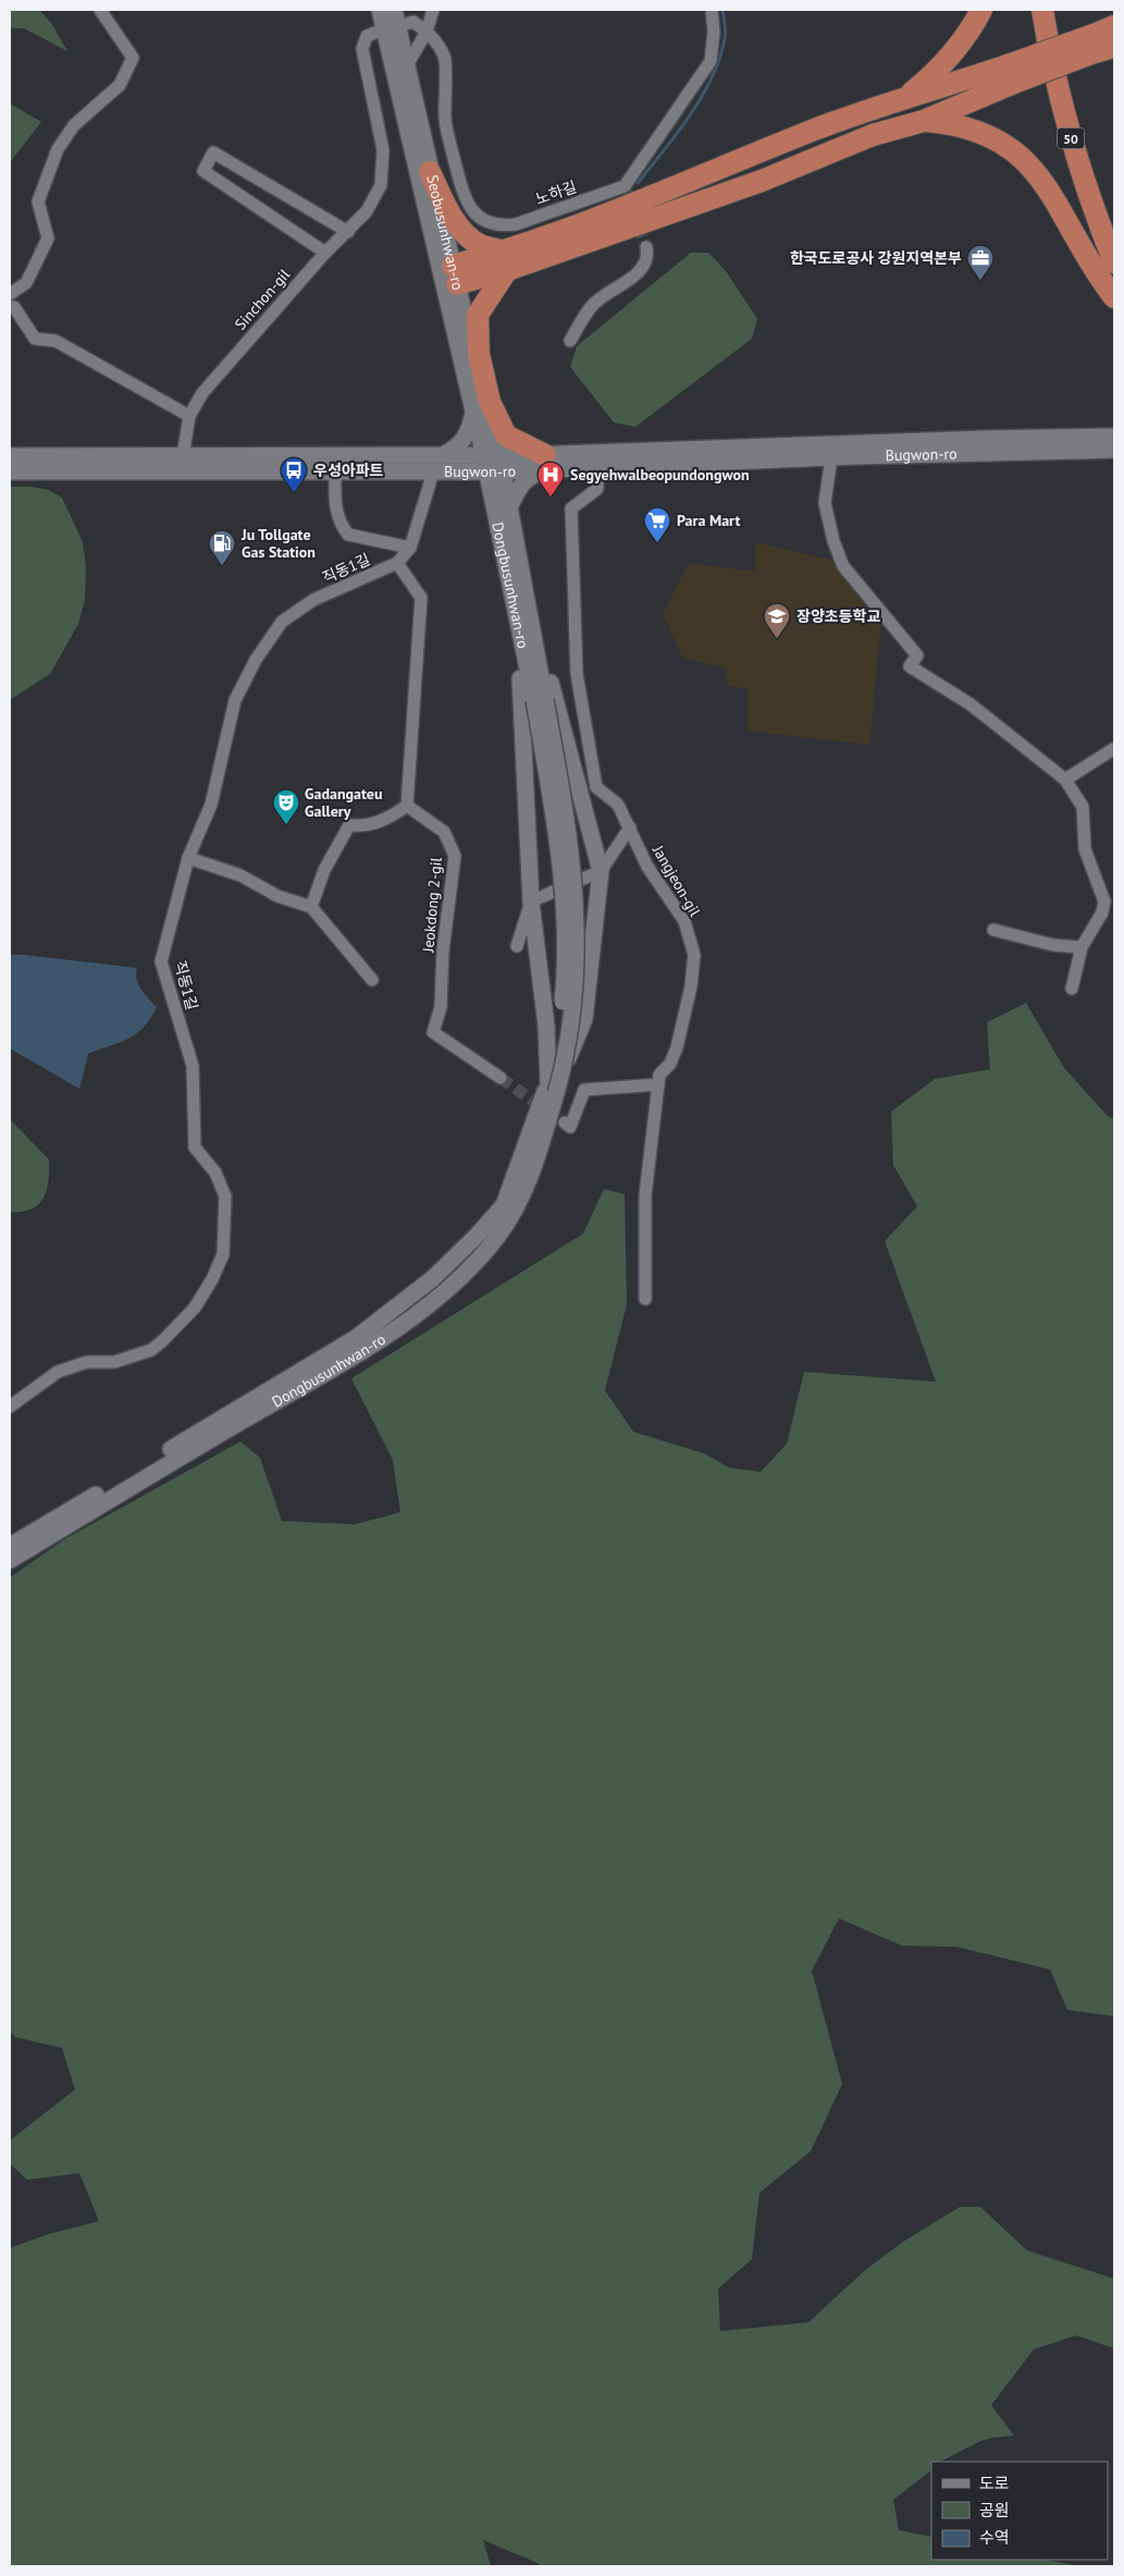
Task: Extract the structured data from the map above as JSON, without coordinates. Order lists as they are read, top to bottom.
{
  "streets": {
    "highway": ["50"],
    "street": [
      "노하길",
      "Seobusunhwan-ro",
      "Sinchon-gil",
      "Bugwon-ro",
      "직동1길",
      "Dongbusunhwan-ro",
      "Jangjeon-gil",
      "Jeokdong 2-gil"
    ]
  },
  "crossings": [
    ["Seobusunhwan-ro", "Sinchon-gil"],
    ["Seobusunhwan-ro", "Bugwon-ro"],
    ["Seobusunhwan-ro", "Dongbusunhwan-ro"],
    ["Sinchon-gil", "Bugwon-ro"],
    ["Bugwon-ro", "직동1길"],
    ["Bugwon-ro", "Dongbusunhwan-ro"],
    ["Bugwon-ro", "Jangjeon-gil"]
  ],
  "places": {
    "office": ["한국도로공사 강원지역본부"],
    "bus stop": ["우성아파트"],
    "hospital": ["Segyehwalbeopundongwon"],
    "supermarket": ["Para Mart"],
    "fuel station": ["Ju Tollgate Gas Station"],
    "school or university": ["장양초등학교"],
    "theatre": ["Gadangateu Gallery"]
  },
  "legend": ["도로", "공원", "수역"]
}
